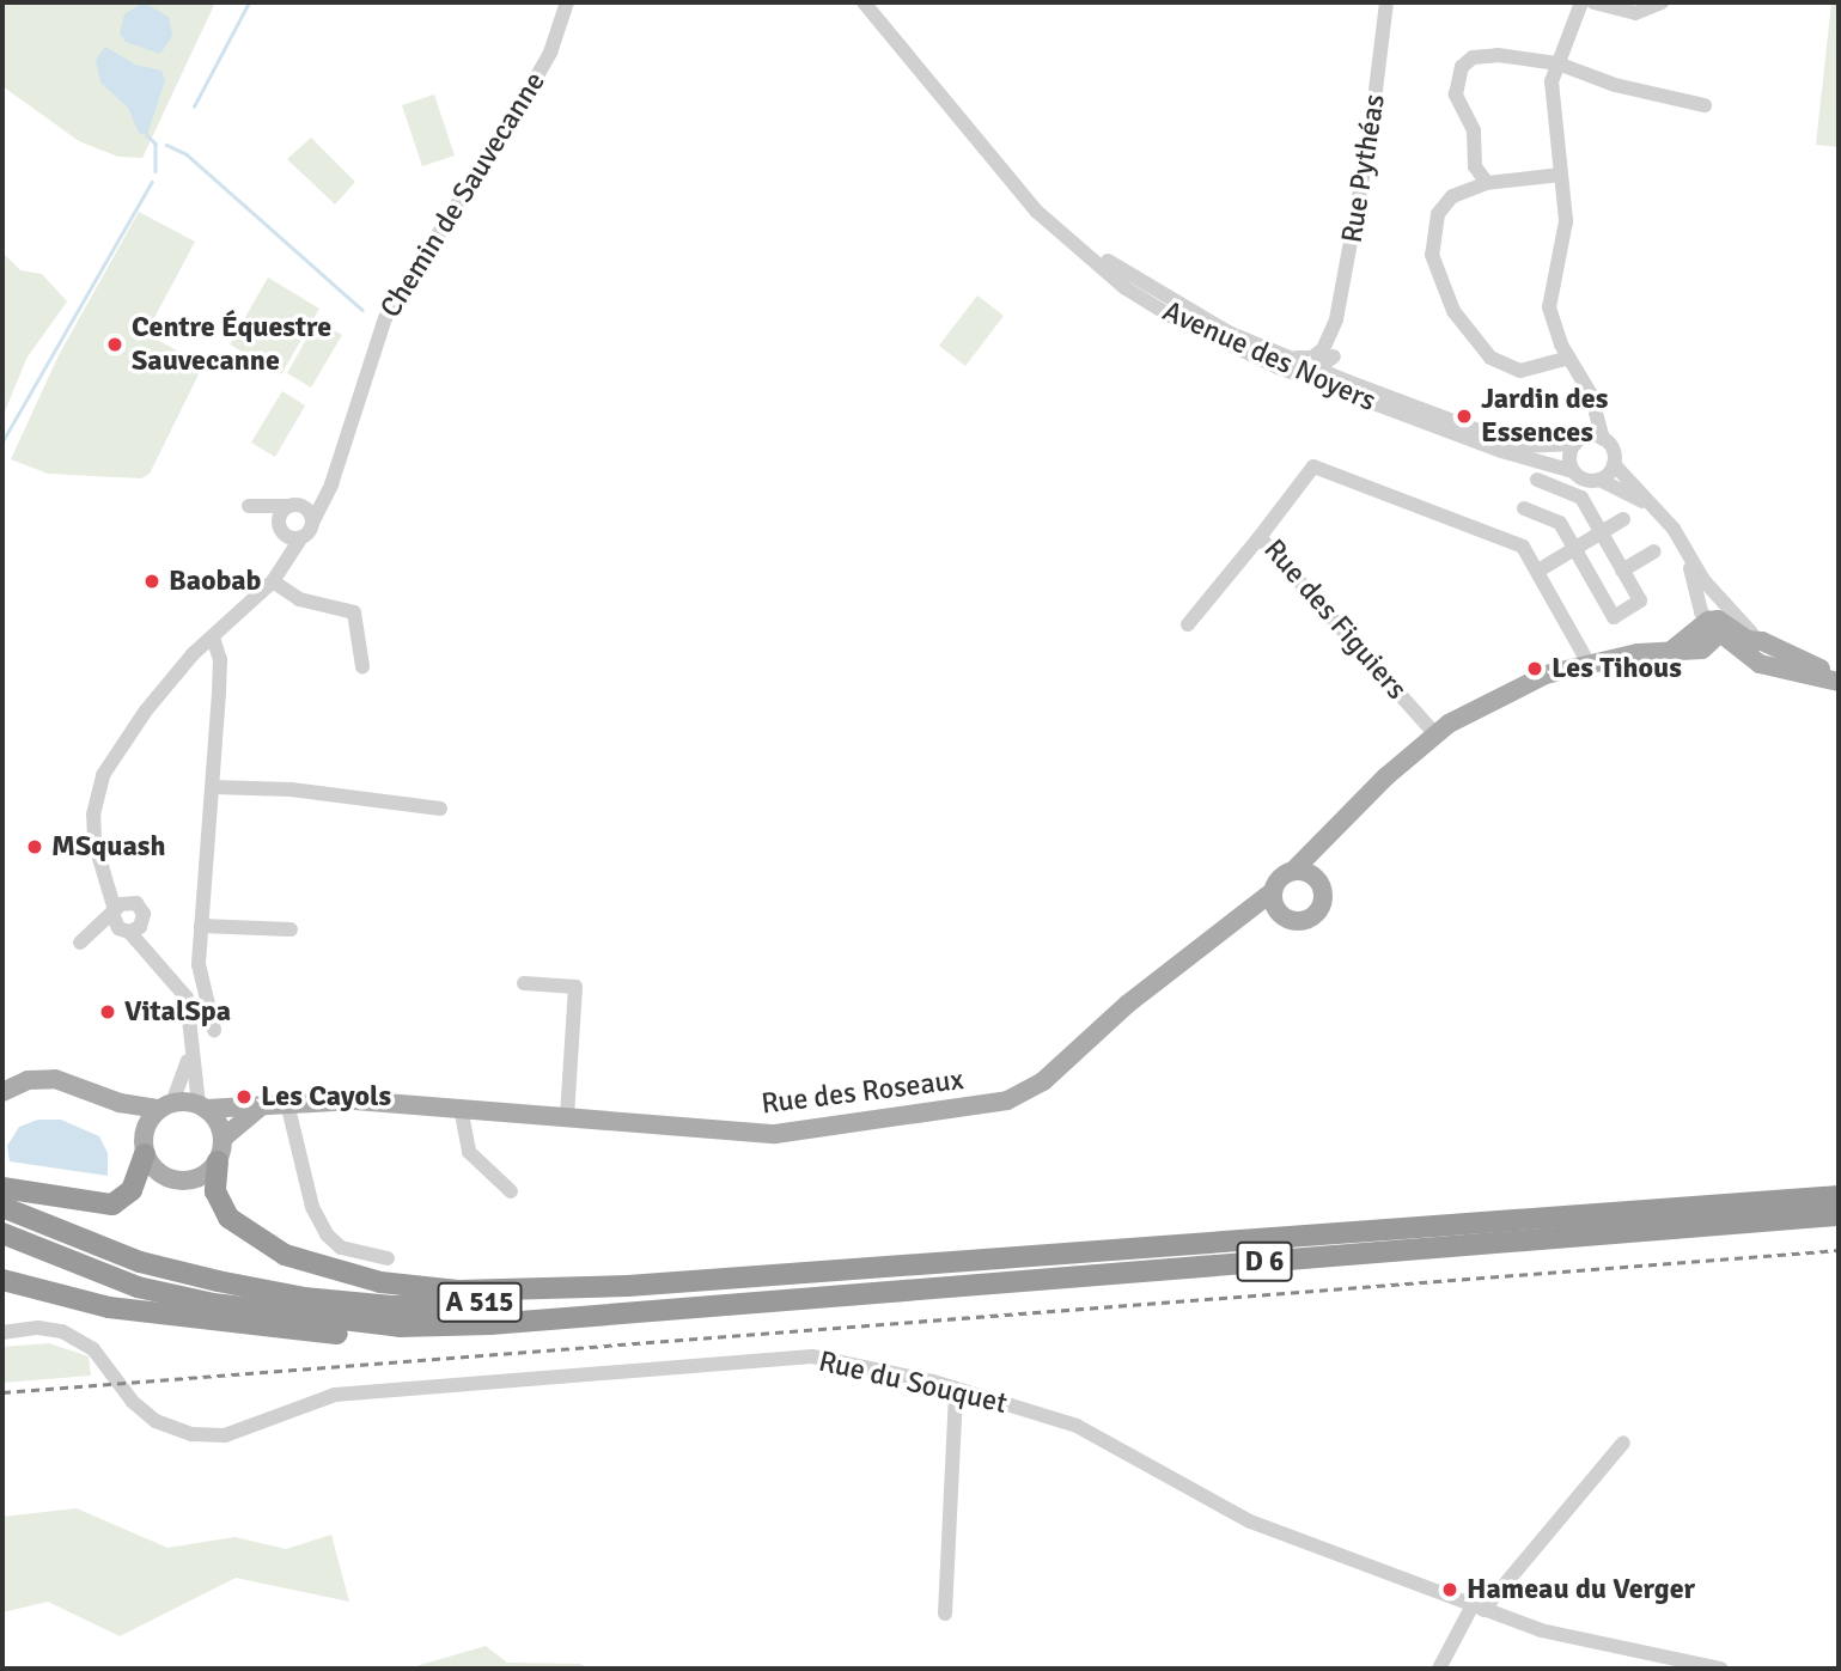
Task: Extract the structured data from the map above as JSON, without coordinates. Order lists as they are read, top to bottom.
{
  "streets": {
    "highway": ["D 6", "A 515"],
    "main road": ["Rue des Roseaux"],
    "street": [
      "Rue Pythéas",
      "Chemin de Sauvecanne",
      "Avenue des Noyers",
      "Rue des Figuiers",
      "Rue du Souquet"
    ]
  },
  "crossings": [
    ["D 6", "A 515"]
  ],
  "places": [
    "Centre Équestre Sauvecanne",
    "Jardin des Essences",
    "Baobab",
    "Les Tihous",
    "MSquash",
    "VitalSpa",
    "Les Cayols",
    "Hameau du Verger"
  ]
}
